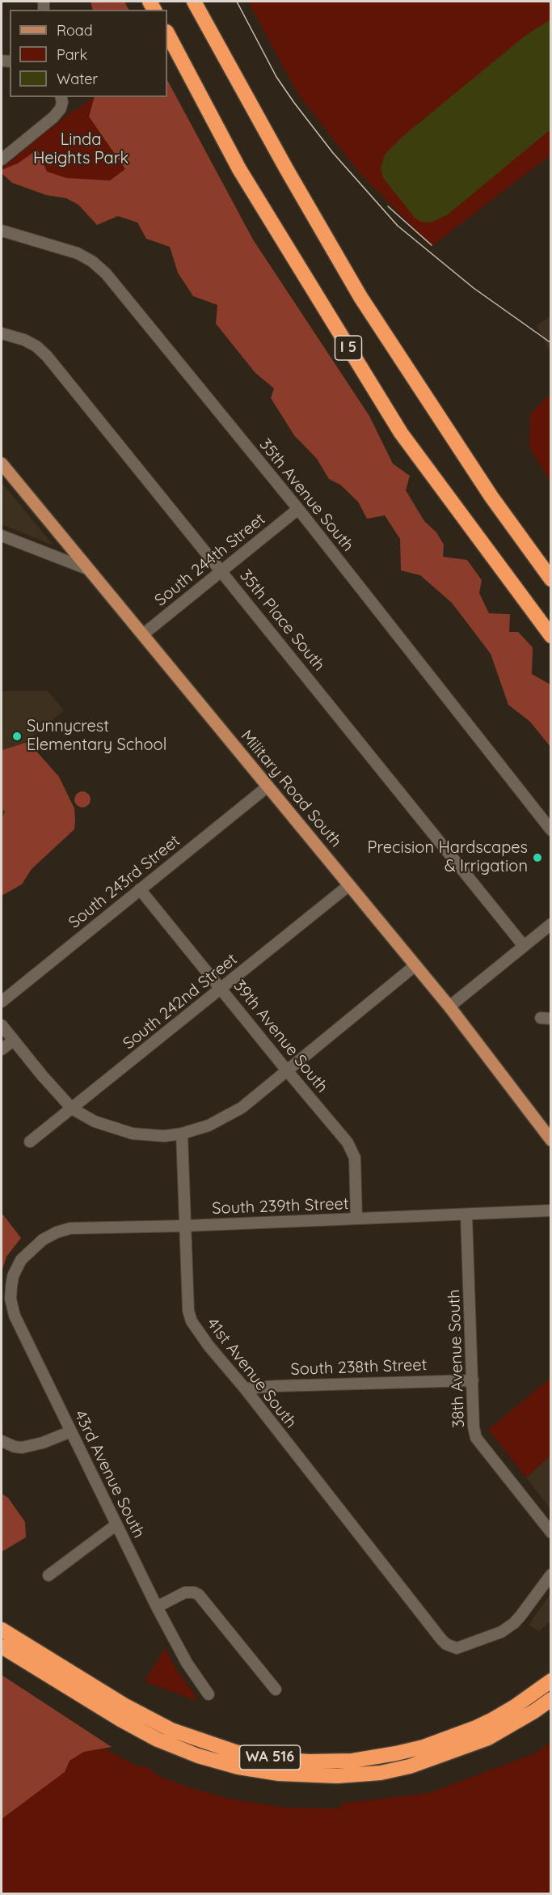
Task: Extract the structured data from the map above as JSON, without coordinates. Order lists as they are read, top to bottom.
{
  "streets": {
    "highway": ["I 5", "WA 516"],
    "main road": ["Military Road South"],
    "street": [
      "35th Avenue South",
      "South 244th Street",
      "35th Place South",
      "South 243rd Street",
      "South 242nd Street",
      "39th Avenue South",
      "South 239th Street",
      "38th Avenue South",
      "South 238th Street",
      "41st Avenue South",
      "43rd Avenue South"
    ]
  },
  "crossings": [
    ["35th Avenue South", "South 244th Street"],
    ["South 244th Street", "35th Place South"],
    ["South 244th Street", "Military Road South"],
    ["Military Road South", "South 243rd Street"],
    ["Military Road South", "South 242nd Street"],
    ["South 243rd Street", "39th Avenue South"],
    ["South 242nd Street", "39th Avenue South"],
    ["39th Avenue South", "South 239th Street"],
    ["South 239th Street", "38th Avenue South"],
    ["South 239th Street", "41st Avenue South"],
    ["South 239th Street", "43rd Avenue South"],
    ["38th Avenue South", "South 238th Street"],
    ["South 238th Street", "41st Avenue South"]
  ],
  "parks": ["Linda Heights Park"],
  "places": ["Sunnycrest Elementary School", "Precision Hardscapes & Irrigation"],
  "legend": ["Road", "Park", "Water"]
}
